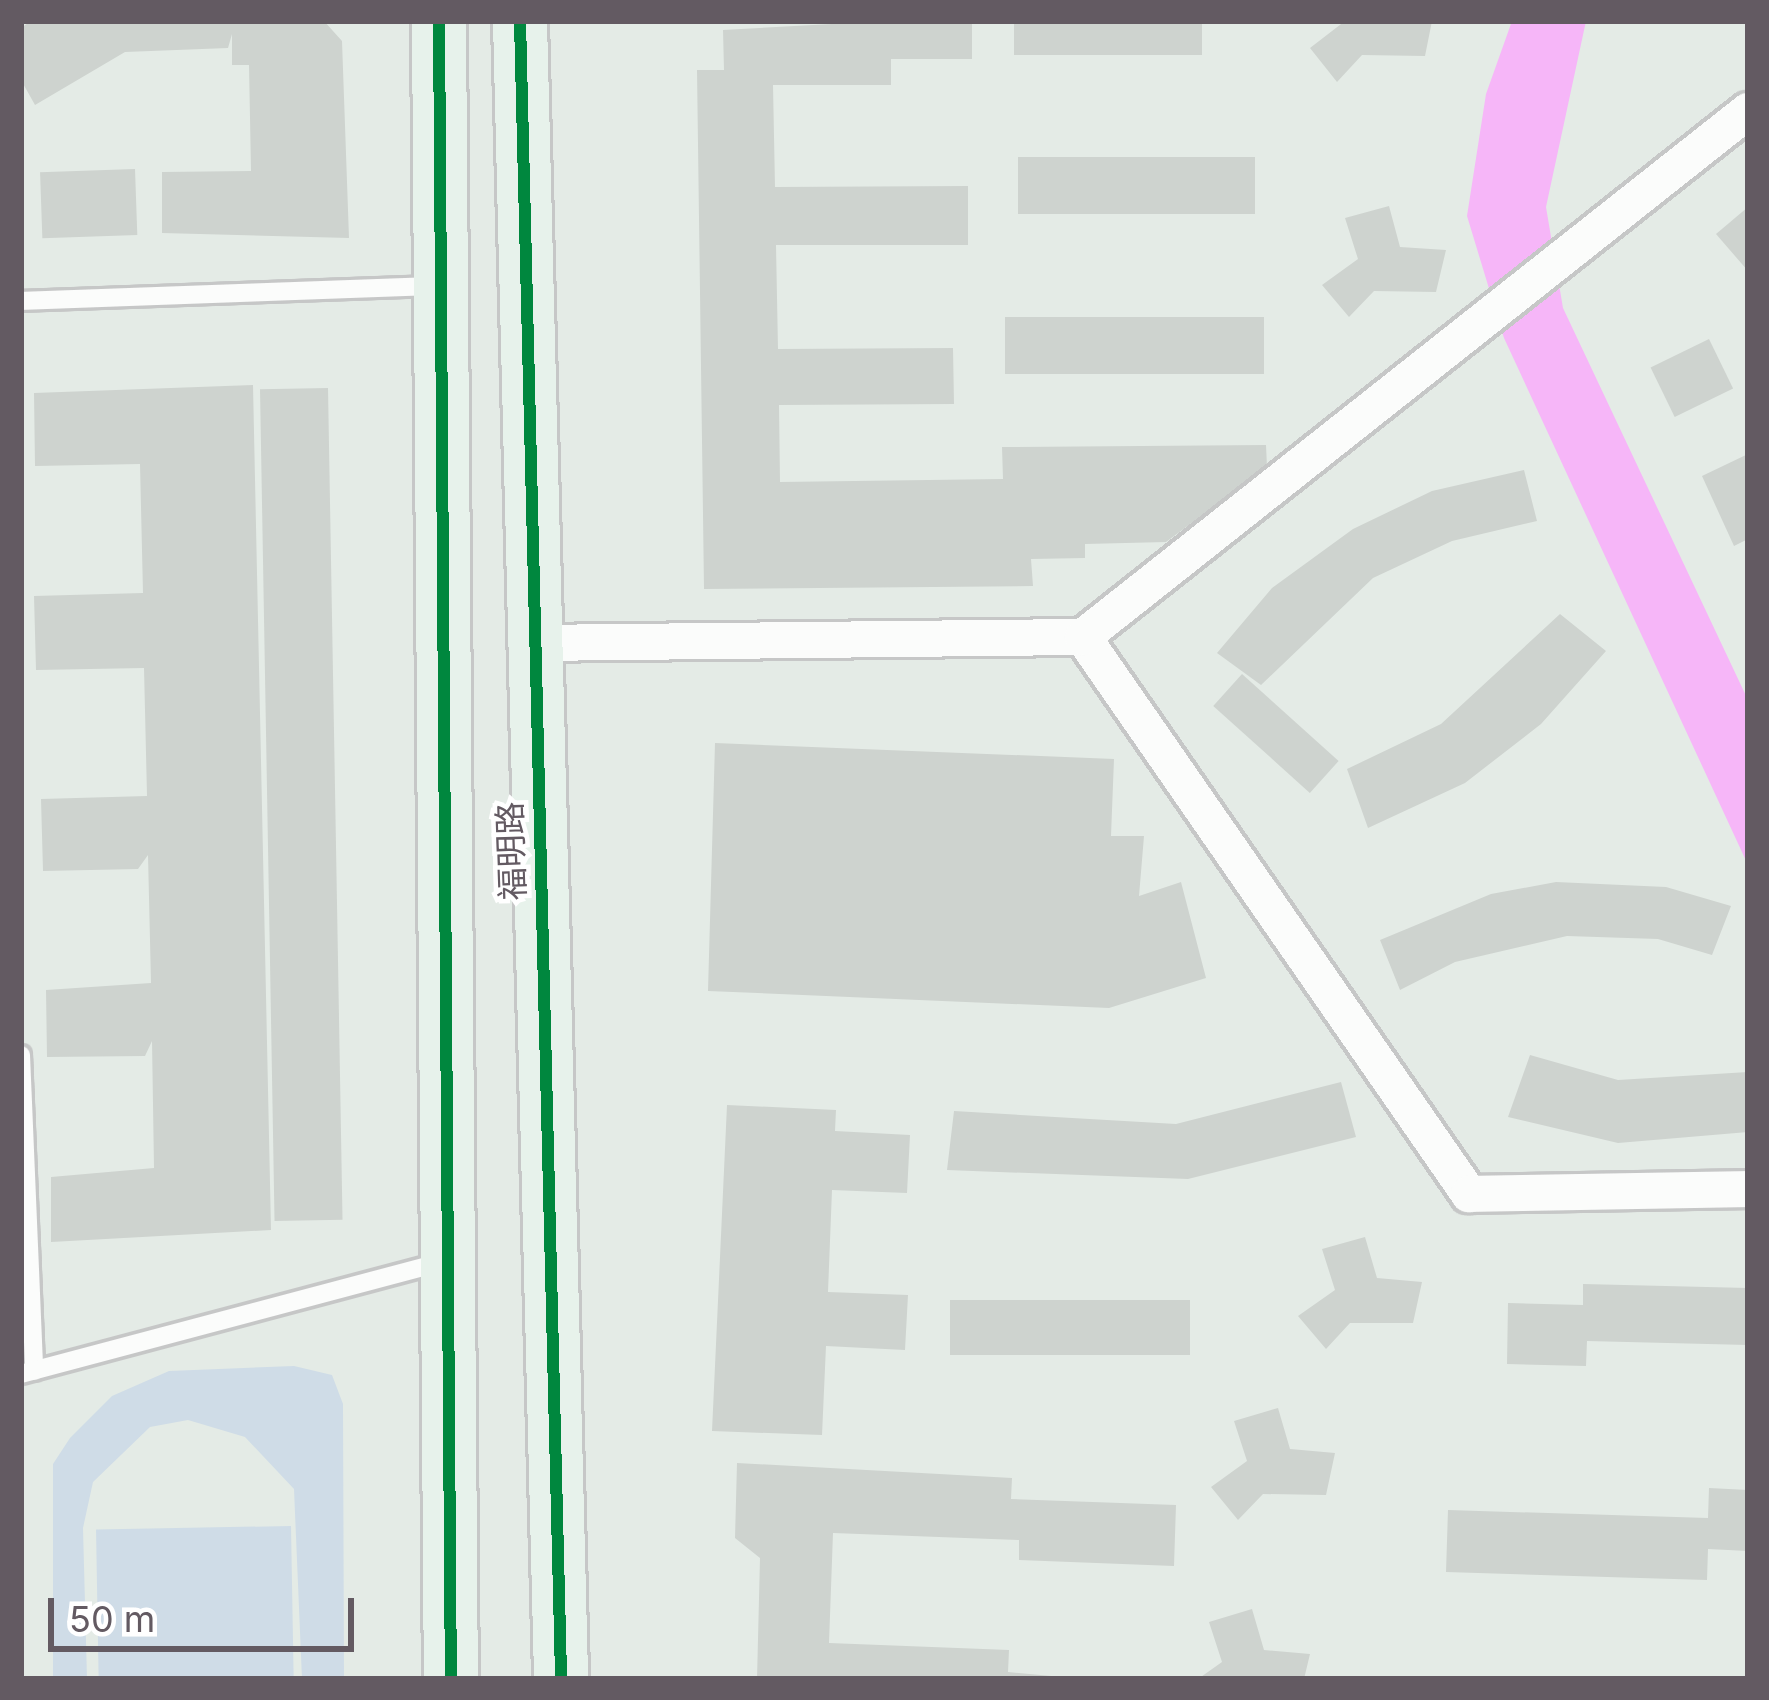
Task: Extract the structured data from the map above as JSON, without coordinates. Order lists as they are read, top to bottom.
{
  "streets": {
    "main road": ["福明路"]
  },
  "scale_bar": "50 m"
}
